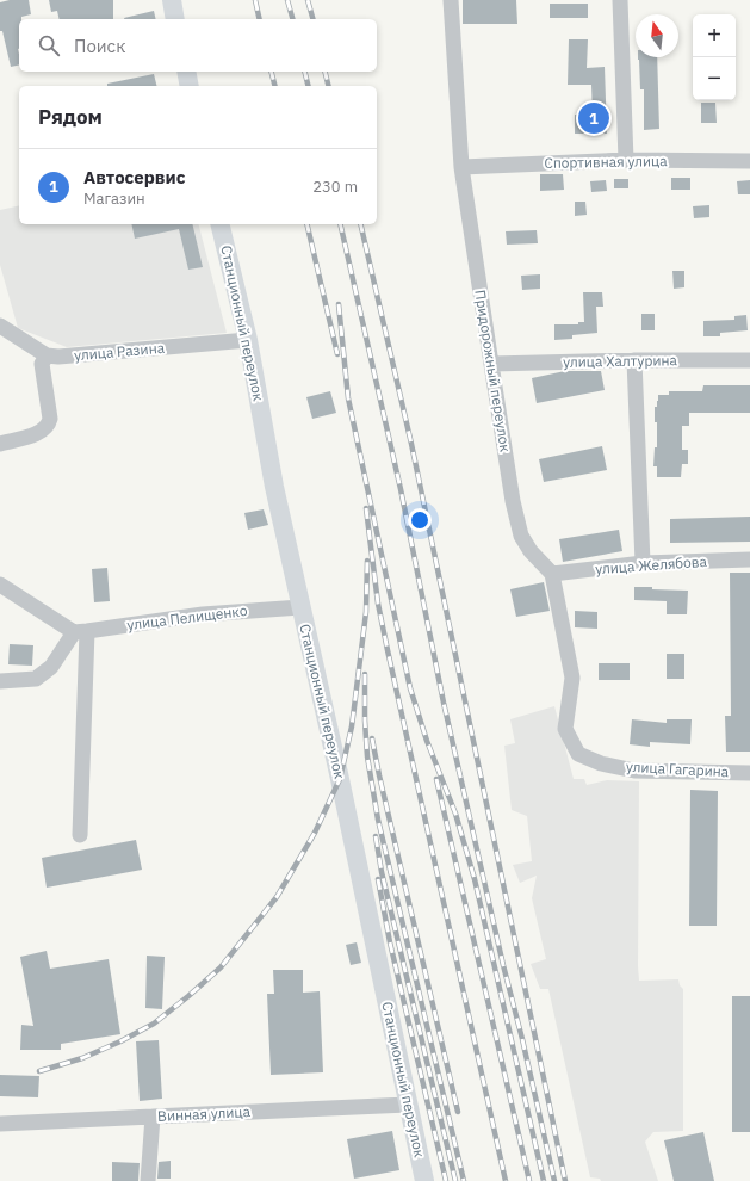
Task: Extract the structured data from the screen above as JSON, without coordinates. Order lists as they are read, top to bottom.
{
  "streets": {
    "main road": ["Станционный переулок"],
    "street": [
      "Спортивная улица",
      "улица Разина",
      "улица Халтурина",
      "Придорожный переулок",
      "улица Желябова",
      "улица Пелищенко",
      "улица Гагарина",
      "Винная улица"
    ]
  },
  "crossings": [
    ["Спортивная улица", "Придорожный переулок"],
    ["Станционный переулок", "улица Разина"],
    ["Станционный переулок", "улица Пелищенко"],
    ["Станционный переулок", "Винная улица"],
    ["улица Халтурина", "Придорожный переулок"],
    ["Придорожный переулок", "улица Желябова"],
    ["Придорожный переулок", "улица Гагарина"],
    ["улица Желябова", "улица Гагарина"]
  ],
  "north": "top",
  "page": {
    "map_buttons": ["+", "−"],
    "search": "Поиск",
    "heading": "Рядом",
    "pins": "1",
    "list": [
      {
        "mark": "1",
        "name": "Автосервис",
        "note": "Магазин",
        "value": "230 m"
      }
    ]
  }
}
